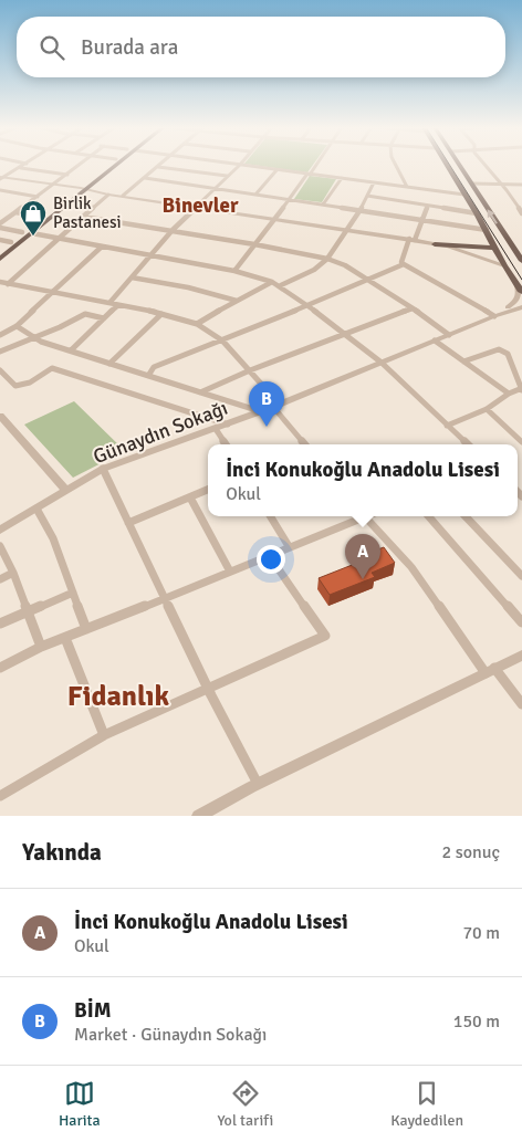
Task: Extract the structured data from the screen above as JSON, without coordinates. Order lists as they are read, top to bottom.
{
  "streets": {
    "street": ["Günaydın Sokağı"]
  },
  "districts": ["Binevler", "Fidanlık"],
  "places": {
    "shop": ["Birlik Pastanesi"]
  },
  "page": {
    "search": "Burada ara",
    "pins": ["B", "A"],
    "popup": ["İnci Konukoğlu Anadolu Lisesi", "Okul"],
    "heading": ["Yakında", "2 sonuç"],
    "list": [
      {
        "mark": "A",
        "name": "İnci Konukoğlu Anadolu Lisesi",
        "note": "Okul",
        "value": "70 m"
      },
      {
        "mark": "B",
        "name": "BİM",
        "note": "Market · Günaydın Sokağı",
        "value": "150 m"
      }
    ],
    "nav": ["Harita", "Yol tarifi", "Kaydedilen"]
  }
}
